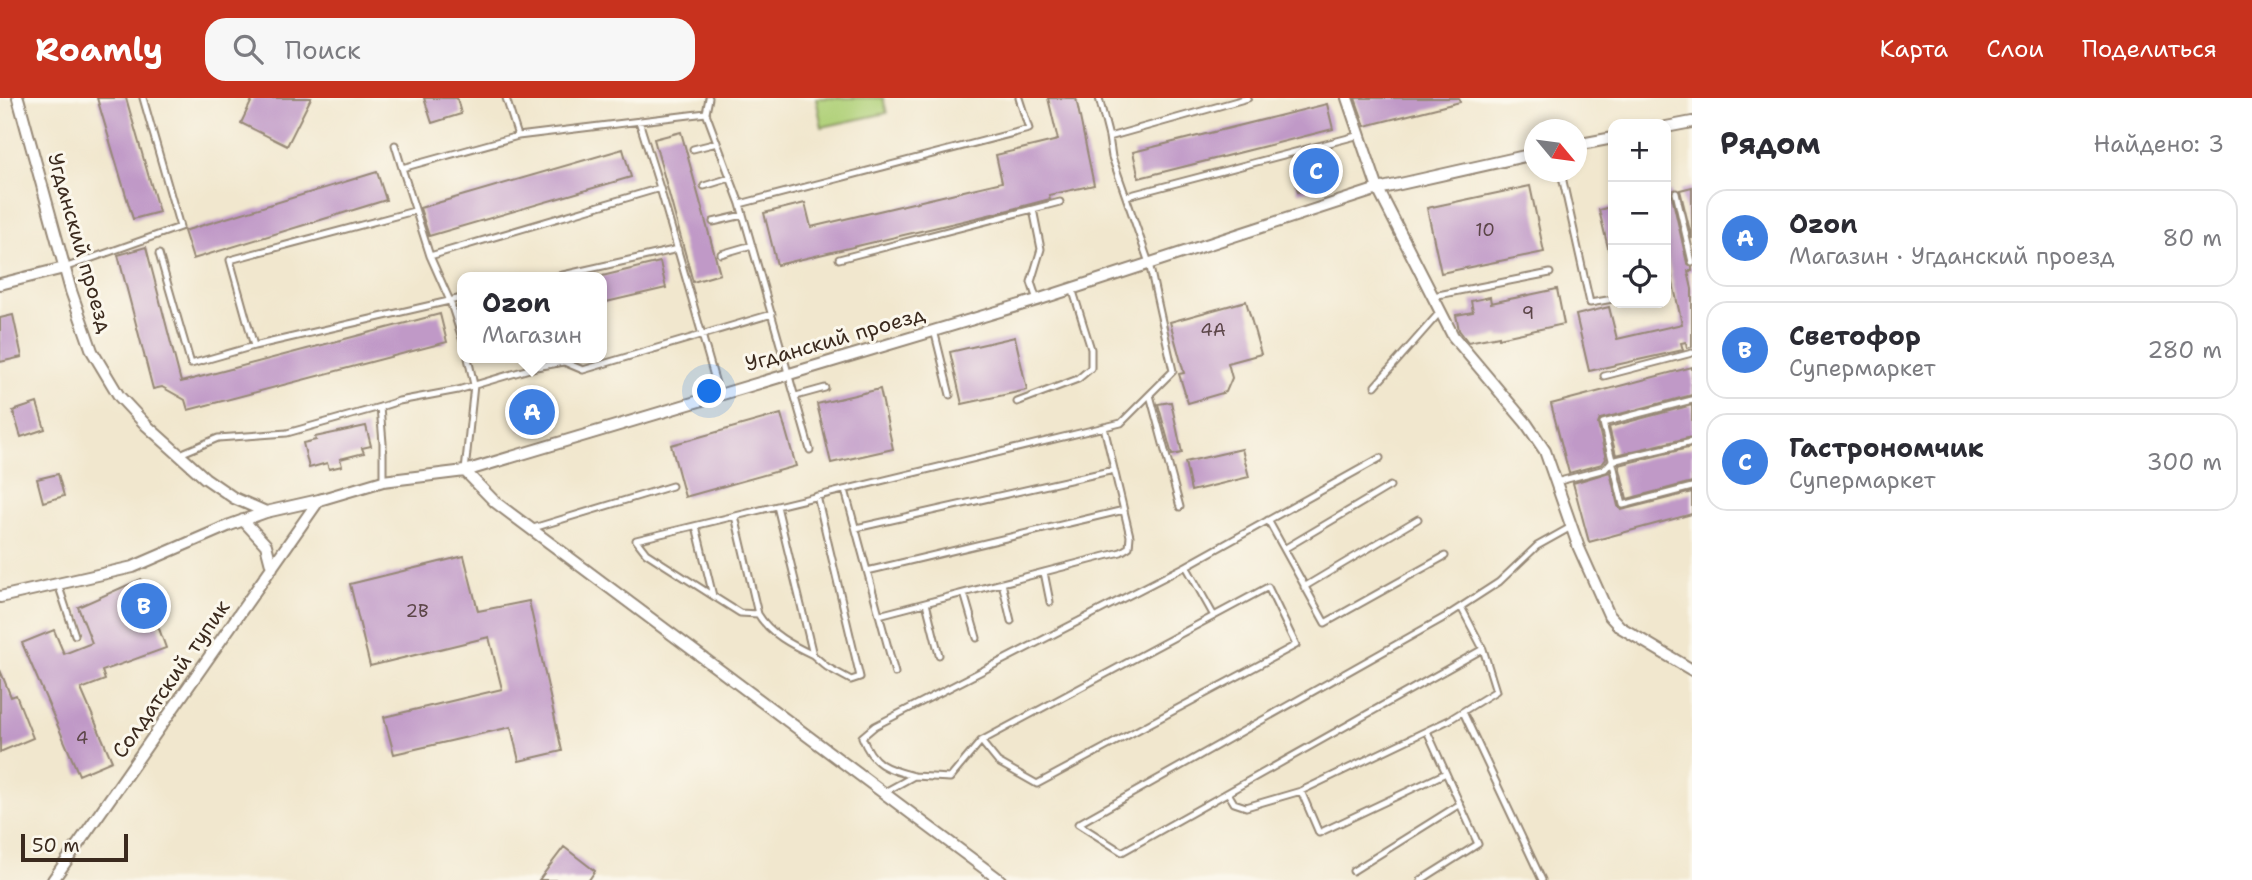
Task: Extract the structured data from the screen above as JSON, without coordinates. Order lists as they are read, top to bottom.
{
  "streets": {
    "street": ["Угданский проезд", "Солдатский тупик"]
  },
  "crossings": [
    ["Угданский проезд", "Солдатский тупик"]
  ],
  "house_numbers": [
    "10",
    "9",
    "4А",
    "2В",
    "4"
  ],
  "scale_bar": "50 m",
  "north": "bottom right",
  "page": {
    "header": "Roamly",
    "search": "Поиск",
    "nav": ["Карта", "Слои", "Поделиться"],
    "heading": ["Рядом", "Найдено: 3"],
    "map_buttons": ["+", "−"],
    "pins": ["C", "A", "B"],
    "list": [
      {
        "mark": "A",
        "name": "Ozon",
        "note": "Магазин · Угданский проезд",
        "value": "80 m"
      },
      {
        "mark": "B",
        "name": "Светофор",
        "note": "Супермаркет",
        "value": "280 m"
      },
      {
        "mark": "C",
        "name": "Гастрономчик",
        "note": "Супермаркет",
        "value": "300 m"
      }
    ],
    "popup": ["Ozon", "Магазин"],
    "scale": "50 m"
  }
}
